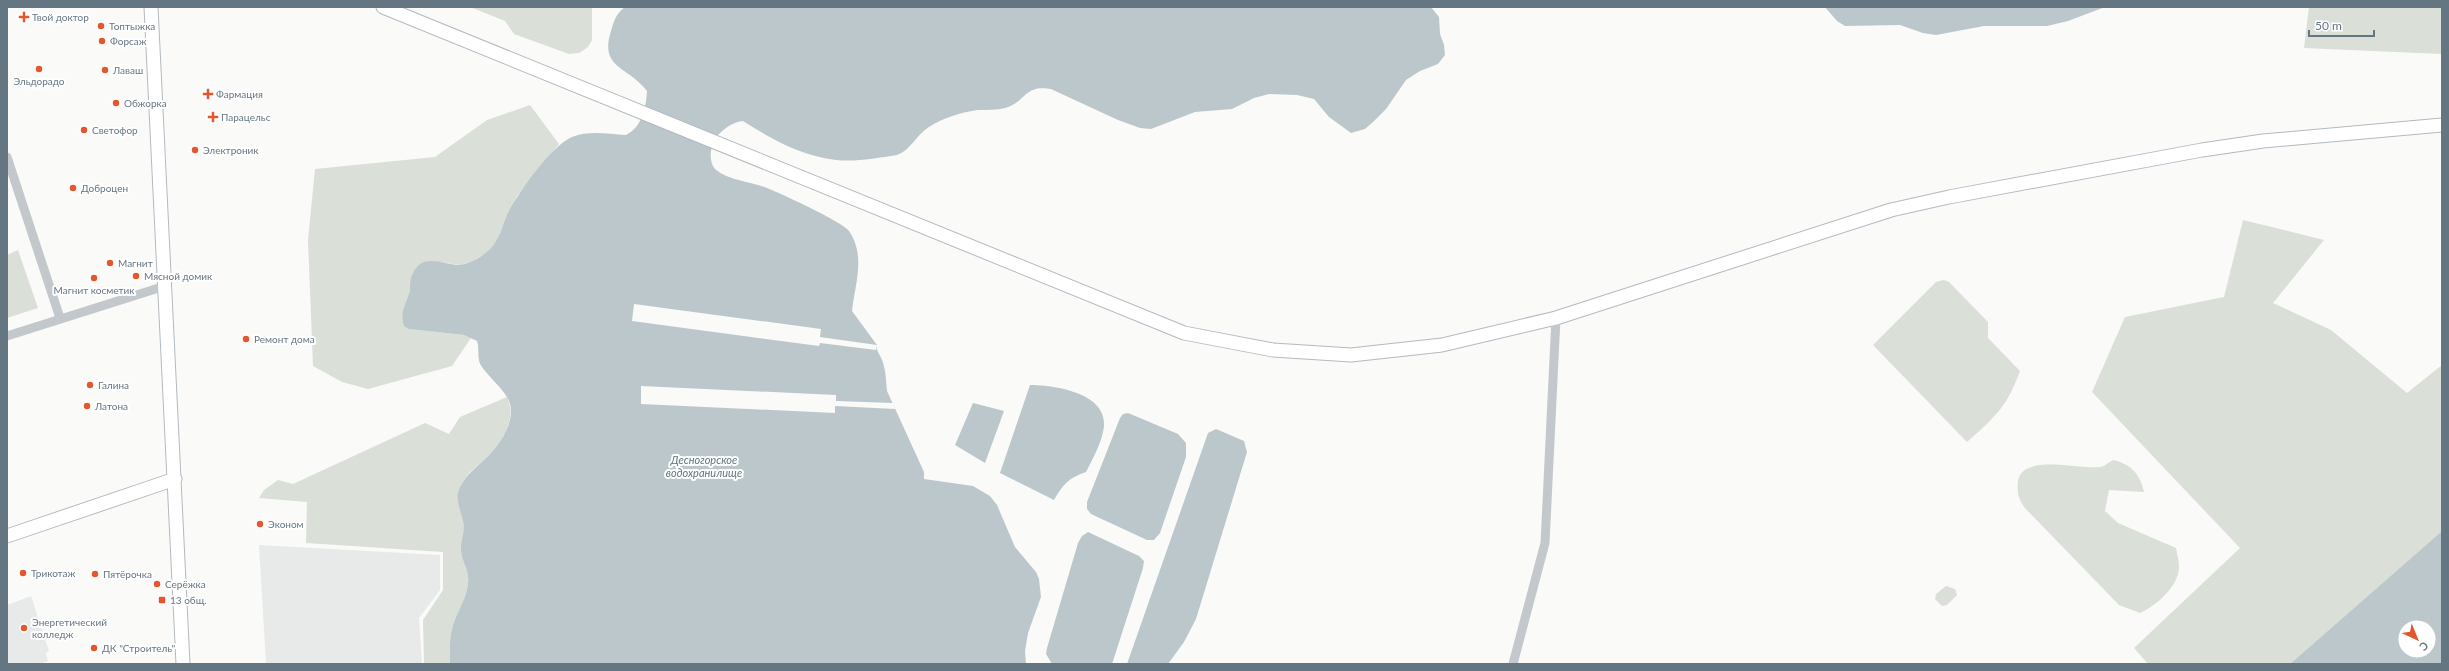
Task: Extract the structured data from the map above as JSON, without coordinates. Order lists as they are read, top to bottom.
{
  "water": ["Десногорское водохранилище"],
  "places": {
    "health": ["Твой доктор", "Фармация", "Парацельс"],
    "other": [
      "Топтыжка",
      "Форсаж",
      "Эльдорадо",
      "Лаваш",
      "Обжорка",
      "Светофор",
      "Электроник",
      "Доброцен",
      "Магнит",
      "Мясной домик",
      "Магнит косметик",
      "Ремонт дома",
      "Галина",
      "Латона",
      "Эконом",
      "Трикотаж",
      "Пятёрочка",
      "Серёжка",
      "Энергетический колледж",
      "ДК \"Строитель\""
    ],
    "transit": ["13 общ."]
  },
  "scale_bar": "50 m",
  "north": "bottom right"
}
